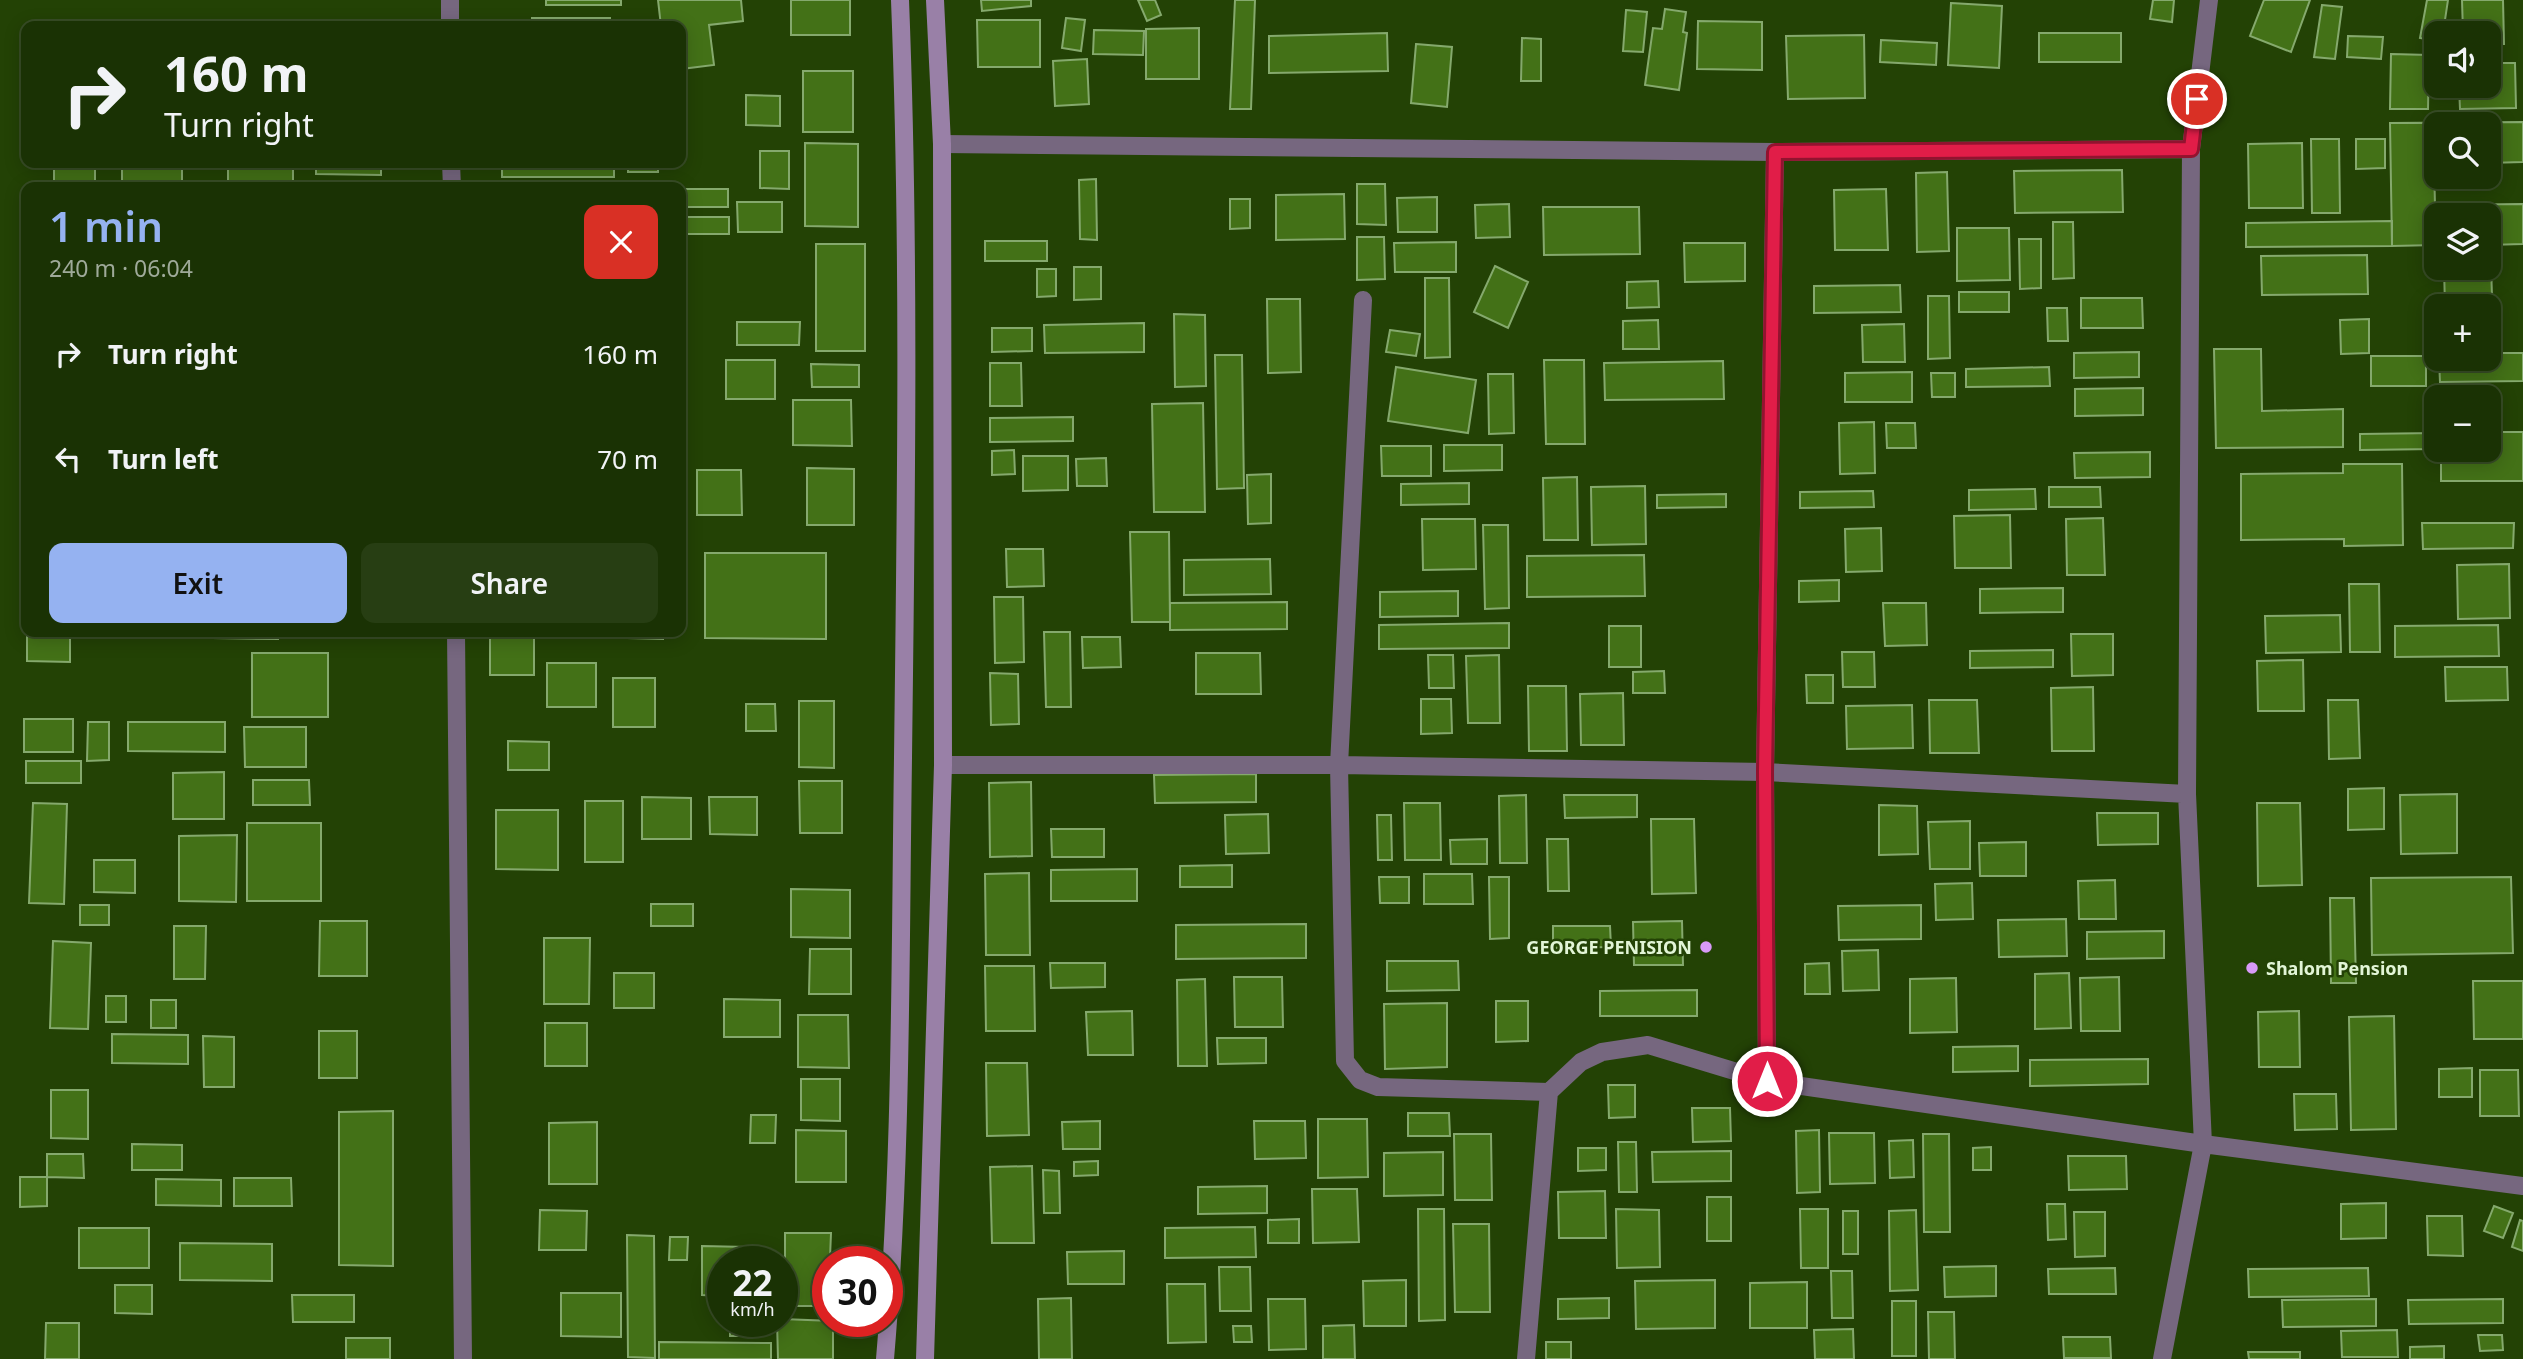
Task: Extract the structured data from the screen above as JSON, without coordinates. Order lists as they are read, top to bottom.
{
  "places": ["GEORGE PENISION", "Shalom Pension"],
  "page": {
    "map_buttons": ["+", "−"],
    "turn": ["160 m", "Turn right"],
    "heading": ["1 min", "240 m · 06:04"],
    "list": [
      {
        "name": "Turn right",
        "value": "160 m"
      },
      {
        "name": "Turn left",
        "value": "70 m"
      }
    ],
    "buttons": ["Exit", "Share"],
    "speed": "22 km/h",
    "limit": "30"
  }
}
